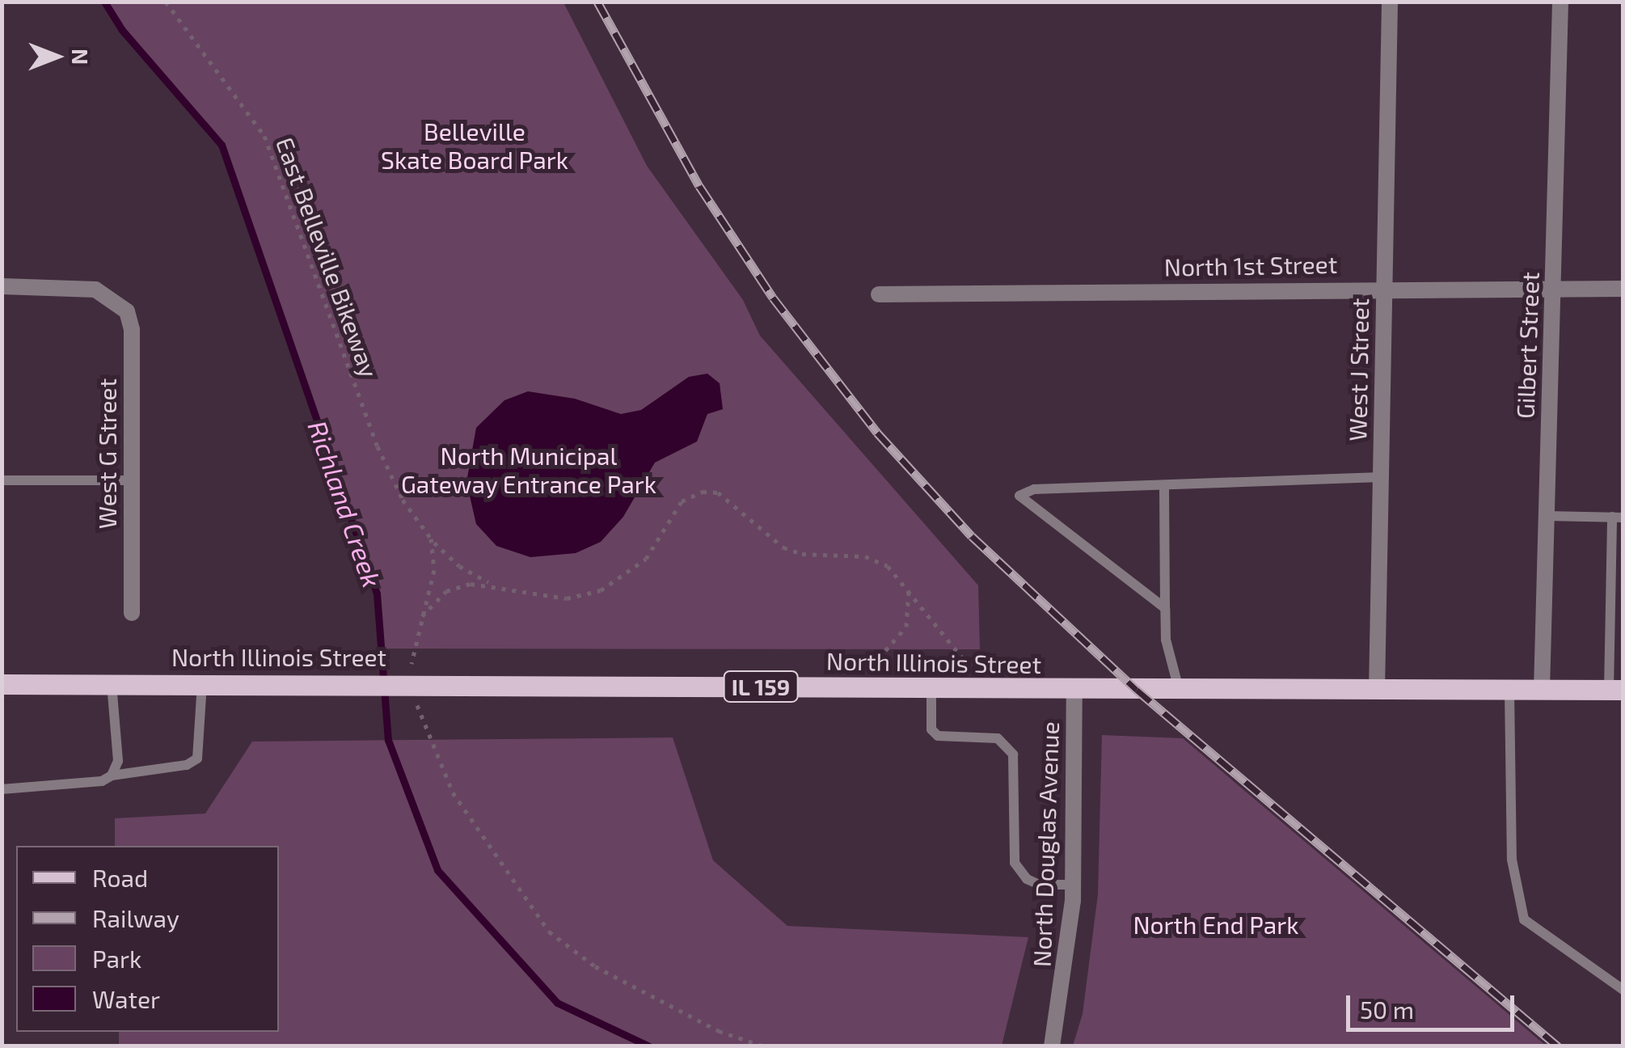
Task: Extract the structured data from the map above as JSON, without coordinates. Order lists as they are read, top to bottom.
{
  "streets": {
    "main road": ["North Illinois Street", "IL 159"],
    "street": [
      "North 1st Street",
      "Gilbert Street",
      "West J Street",
      "West G Street",
      "North Douglas Avenue"
    ],
    "path": ["East Belleville Bikeway"]
  },
  "crossings": [
    ["North 1st Street", "Gilbert Street"],
    ["North 1st Street", "West J Street"],
    ["Gilbert Street", "North Illinois Street"],
    ["West J Street", "North Illinois Street"],
    ["North Illinois Street", "North Douglas Avenue"]
  ],
  "water": ["Richland Creek"],
  "parks": ["Belleville Skate Board Park", "North Municipal Gateway Entrance Park", "North End Park"],
  "legend": [
    "Road",
    "Railway",
    "Park",
    "Water"
  ],
  "scale_bar": "50 m",
  "north": "right"
}
